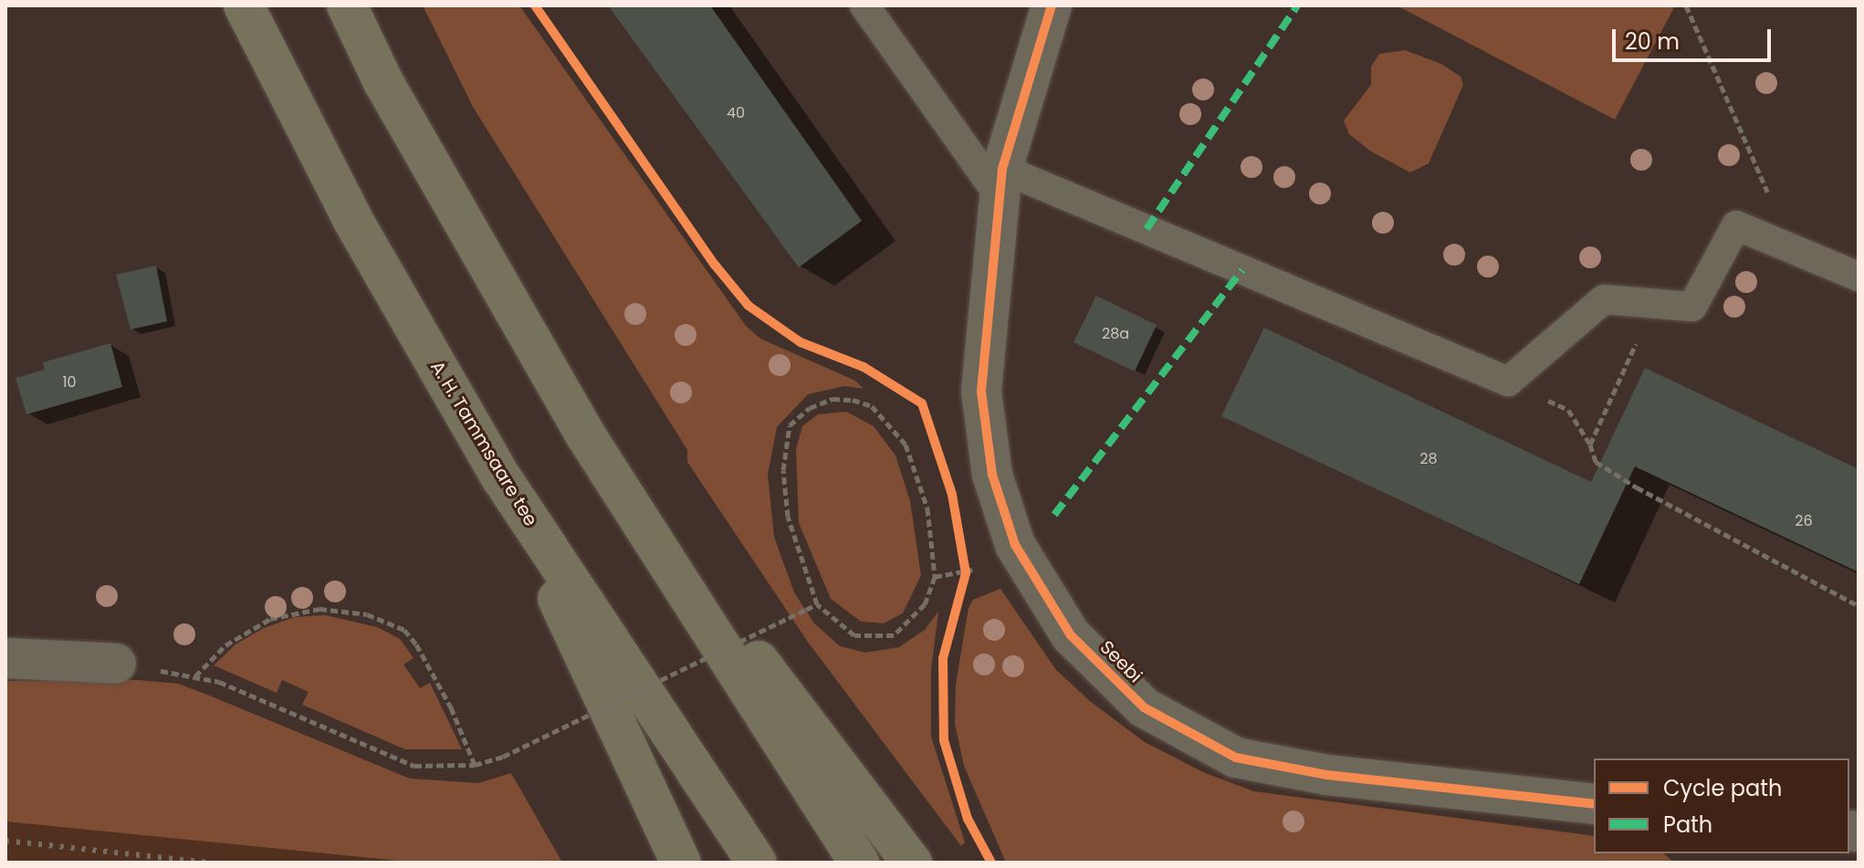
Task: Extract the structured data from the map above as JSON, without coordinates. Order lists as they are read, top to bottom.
{
  "streets": {
    "main road": ["A. H. Tammsaare tee"],
    "street": ["Seebi"]
  },
  "house_numbers": [
    "40",
    "28a",
    "10",
    "28",
    "26"
  ],
  "legend": ["Cycle path", "Path"],
  "scale_bar": "20 m"
}
